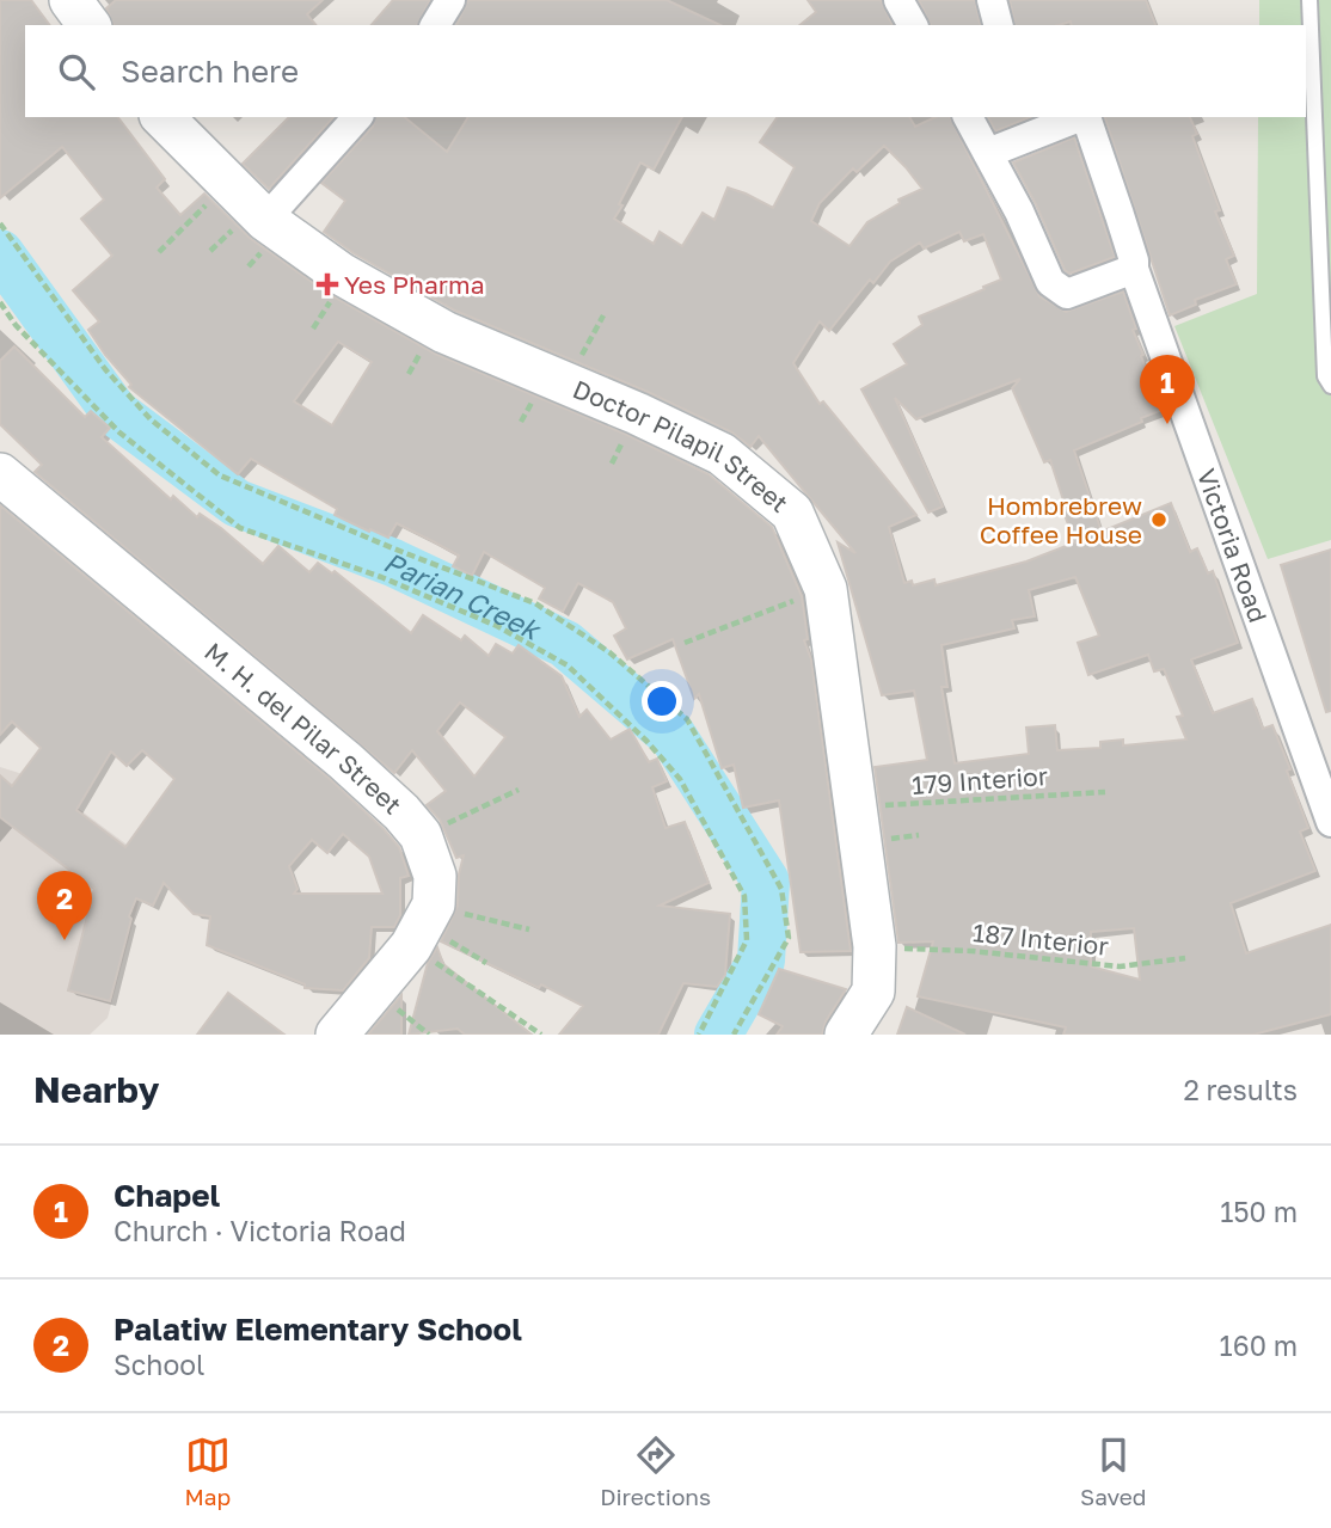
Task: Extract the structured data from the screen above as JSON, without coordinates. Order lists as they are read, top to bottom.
{
  "streets": {
    "street": ["Doctor Pilapil Street", "Victoria Road", "M. H. del Pilar Street"],
    "path": ["179 Interior", "187 Interior"]
  },
  "crossings": [
    ["Doctor Pilapil Street", "179 Interior"]
  ],
  "water": ["Parian Creek"],
  "places": {
    "health": ["Yes Pharma"],
    "other": ["Hombrebrew Coffee House"]
  },
  "page": {
    "search": "Search here",
    "pins": ["1", "2"],
    "heading": ["Nearby", "2 results"],
    "list": [
      {
        "mark": "1",
        "name": "Chapel",
        "note": "Church · Victoria Road",
        "value": "150 m"
      },
      {
        "mark": "2",
        "name": "Palatiw Elementary School",
        "note": "School",
        "value": "160 m"
      }
    ],
    "nav": ["Map", "Directions", "Saved"]
  }
}
